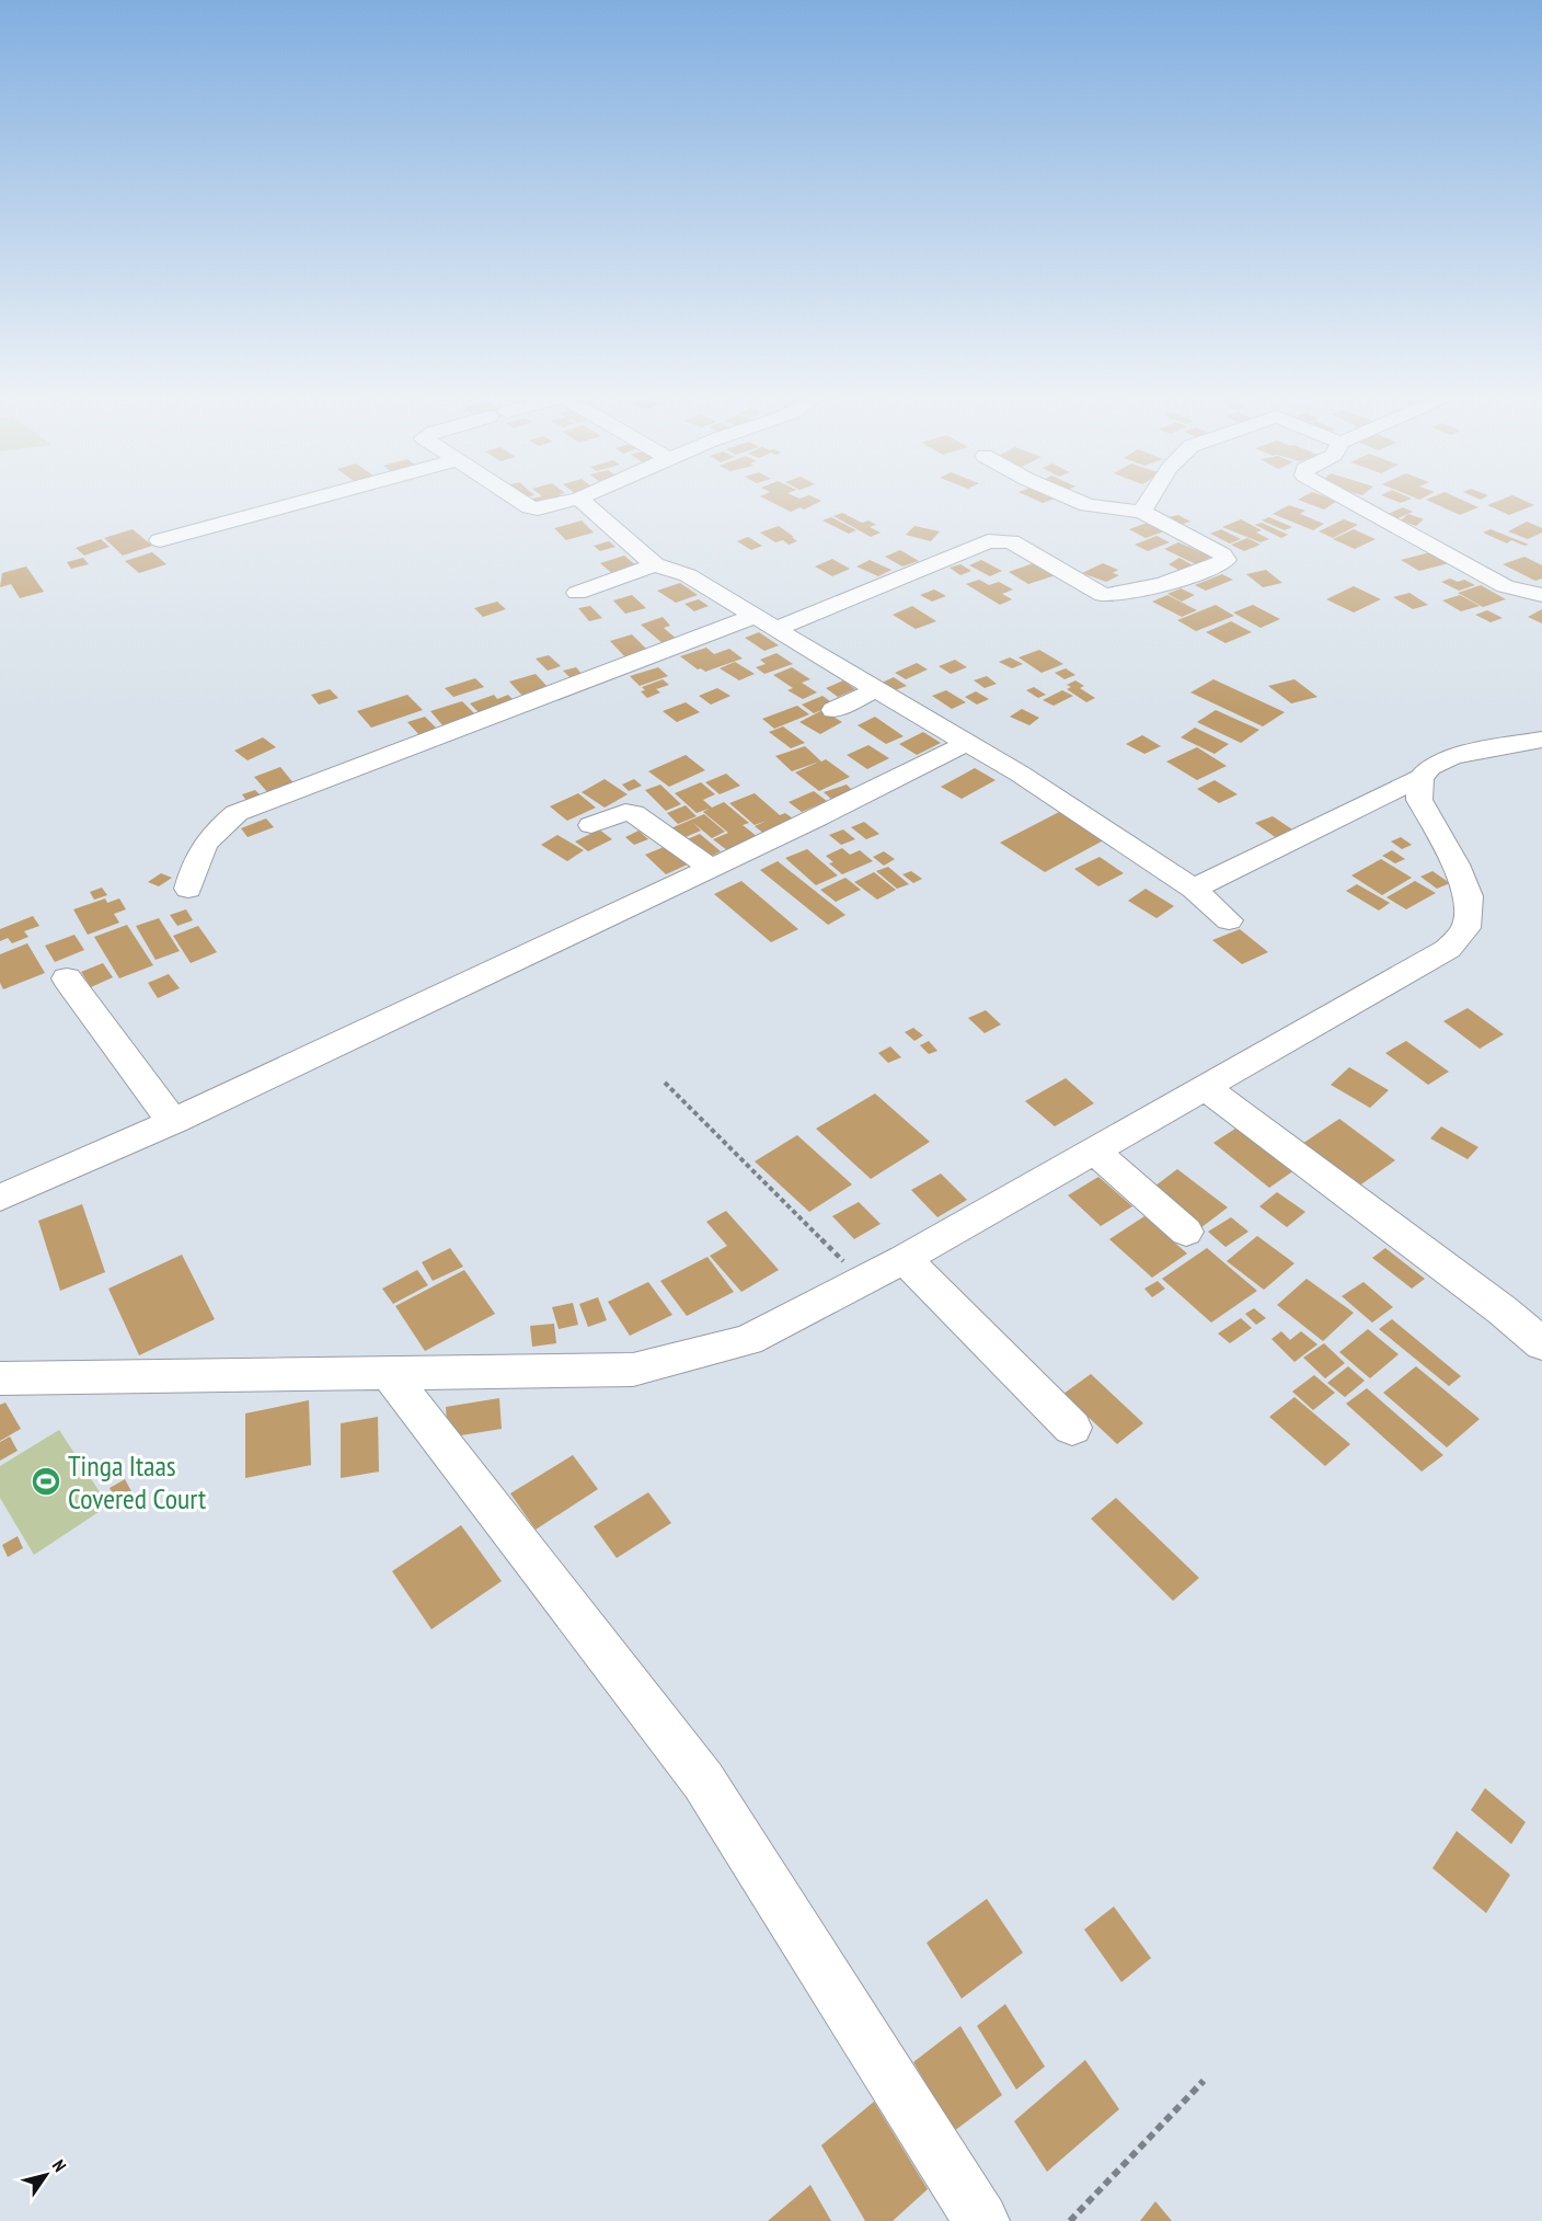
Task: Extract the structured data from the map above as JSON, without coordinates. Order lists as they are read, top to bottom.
{
  "places": {
    "sports": ["Tinga Itaas Covered Court"]
  },
  "north": "top right"
}
